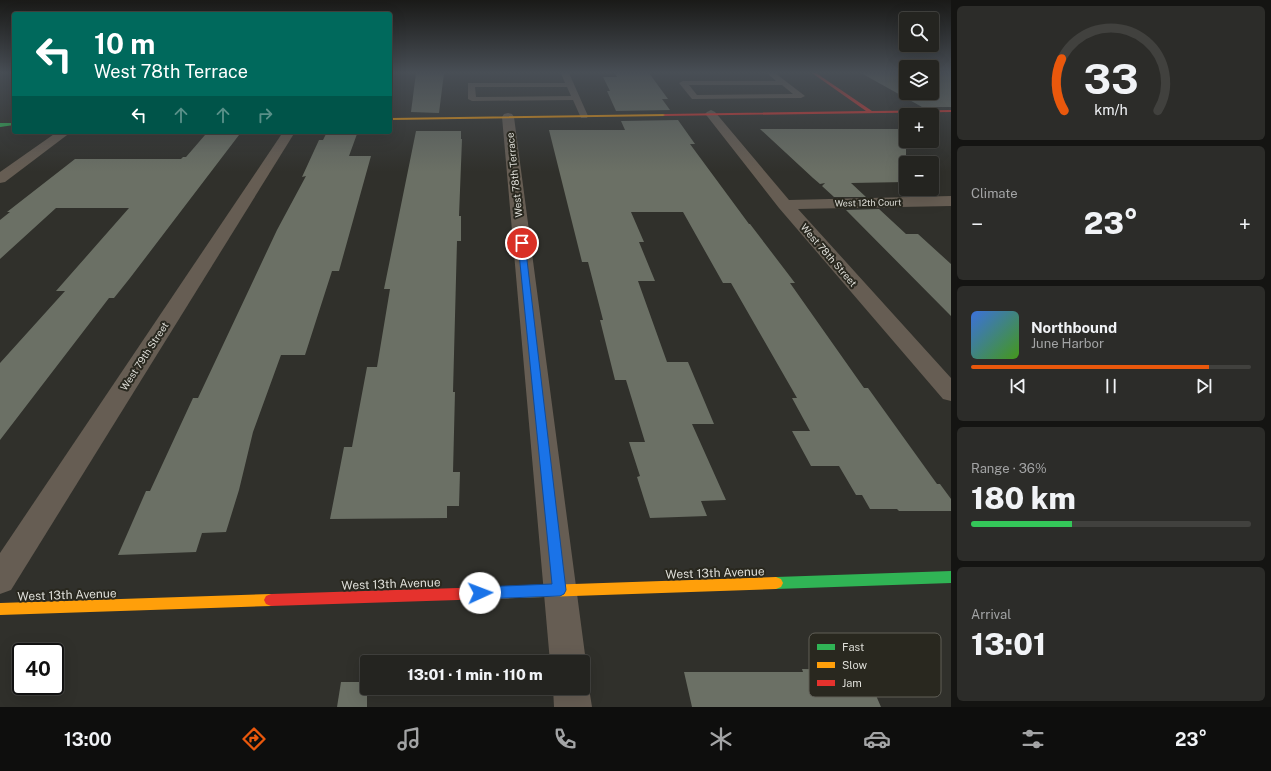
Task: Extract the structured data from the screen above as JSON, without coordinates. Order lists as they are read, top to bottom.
{
  "streets": {
    "main road": ["West 13th Avenue"],
    "street": [
      "West 78th Terrace",
      "West 12th Court",
      "West 78th Street",
      "West 79th Street"
    ]
  },
  "crossings": [
    ["West 78th Terrace", "West 13th Avenue"],
    ["West 12th Court", "West 78th Street"]
  ],
  "legend": ["Fast", "Slow", "Jam"],
  "page": {
    "map_buttons": ["+", "−"],
    "turn": ["10 m", "West 78th Terrace"],
    "tile": [
      "Climate",
      ["Range · 36%", "180 km"],
      ["Arrival", "13:01"]
    ],
    "heat": ["−", "23°", "+"],
    "song": ["Northbound", "June Harbor"],
    "limit": "40",
    "trip": "13:01 · 1 min · 110 m",
    "tabs": ["13:00", "23°"],
    "gauge": ["33", "km/h"]
  }
}
